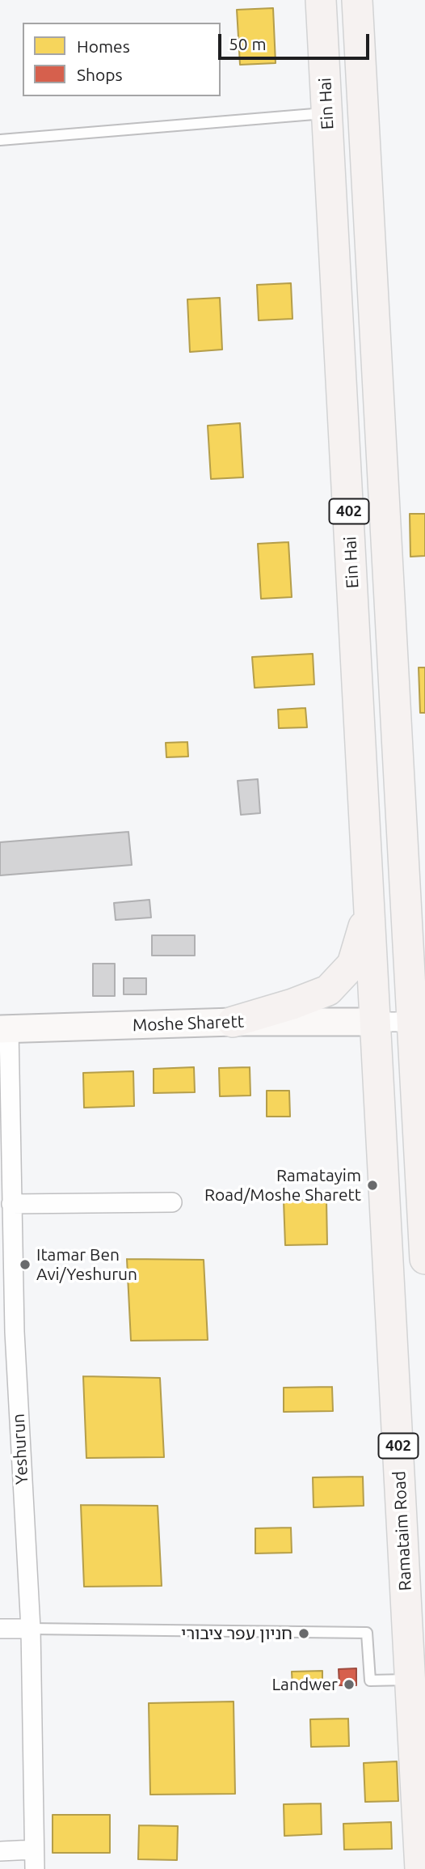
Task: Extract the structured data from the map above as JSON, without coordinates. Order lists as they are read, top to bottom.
{
  "streets": {
    "main road": ["Ein Hai", "402", "Ramataim Road"],
    "street": ["Moshe Sharett", "Yeshurun"]
  },
  "crossings": [
    ["Ein Hai", "Moshe Sharett"],
    ["Ein Hai", "Ramataim Road"],
    ["Moshe Sharett", "Yeshurun"],
    ["Moshe Sharett", "Ramataim Road"]
  ],
  "places": [
    "Ramatayim Road/Moshe Sharett",
    "Itamar Ben Avi/Yeshurun",
    "חניון עפר ציבורי",
    "Landwer"
  ],
  "legend": ["Homes", "Shops"],
  "scale_bar": "50 m"
}
